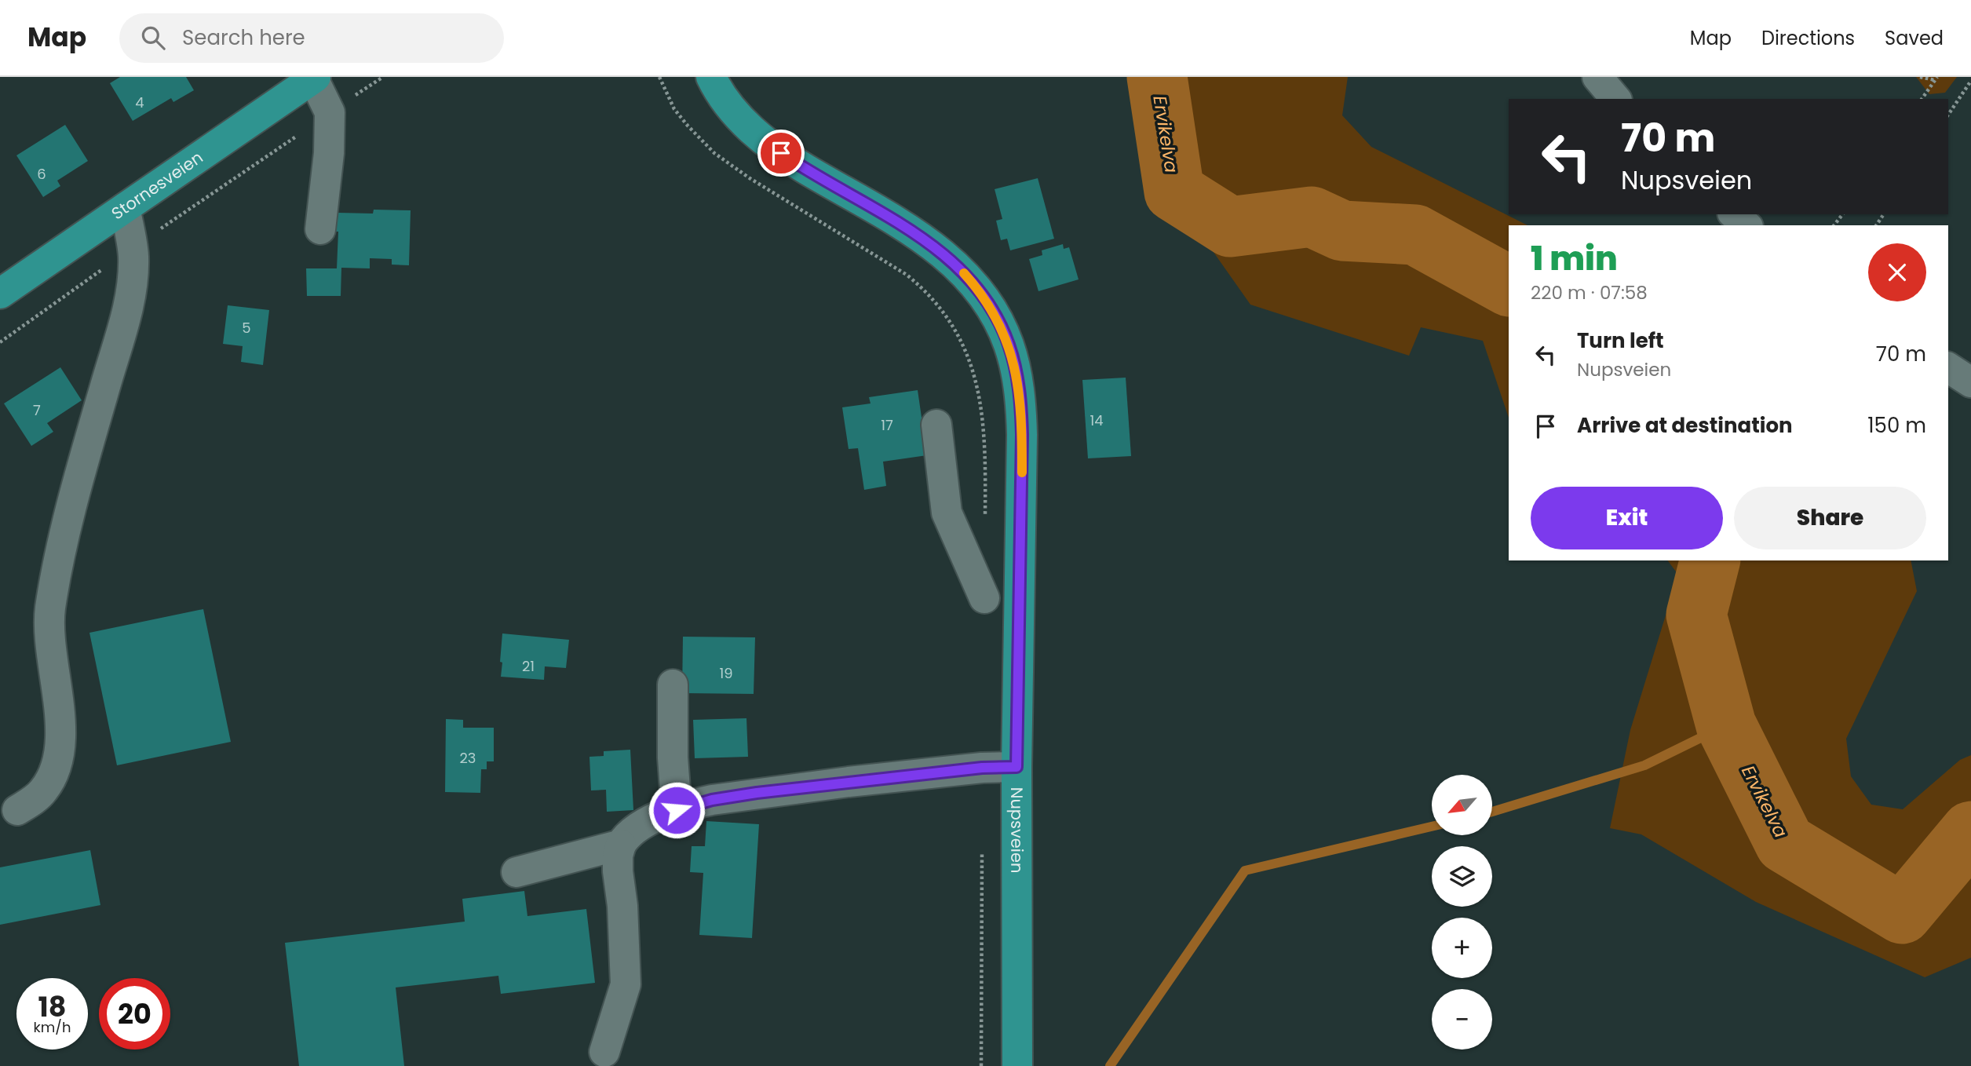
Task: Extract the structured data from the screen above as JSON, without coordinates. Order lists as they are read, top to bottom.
{
  "streets": {
    "main road": ["Stornesveien", "Nupsveien"]
  },
  "water": ["Ervikelva"],
  "house_numbers": [
    "4",
    "6",
    "5",
    "7",
    "14",
    "17",
    "21",
    "19",
    "23"
  ],
  "north": "bottom left",
  "page": {
    "header": "Map",
    "search": "Search here",
    "nav": ["Map", "Directions", "Saved"],
    "turn": ["70 m", "Nupsveien"],
    "heading": ["1 min", "220 m · 07:58"],
    "list": [
      {
        "name": "Turn left",
        "note": "Nupsveien",
        "value": "70 m"
      },
      {
        "name": "Arrive at destination",
        "value": "150 m"
      }
    ],
    "buttons": ["Exit", "Share"],
    "map_buttons": ["+", "−"],
    "speed": "18 km/h",
    "limit": "20"
  }
}
